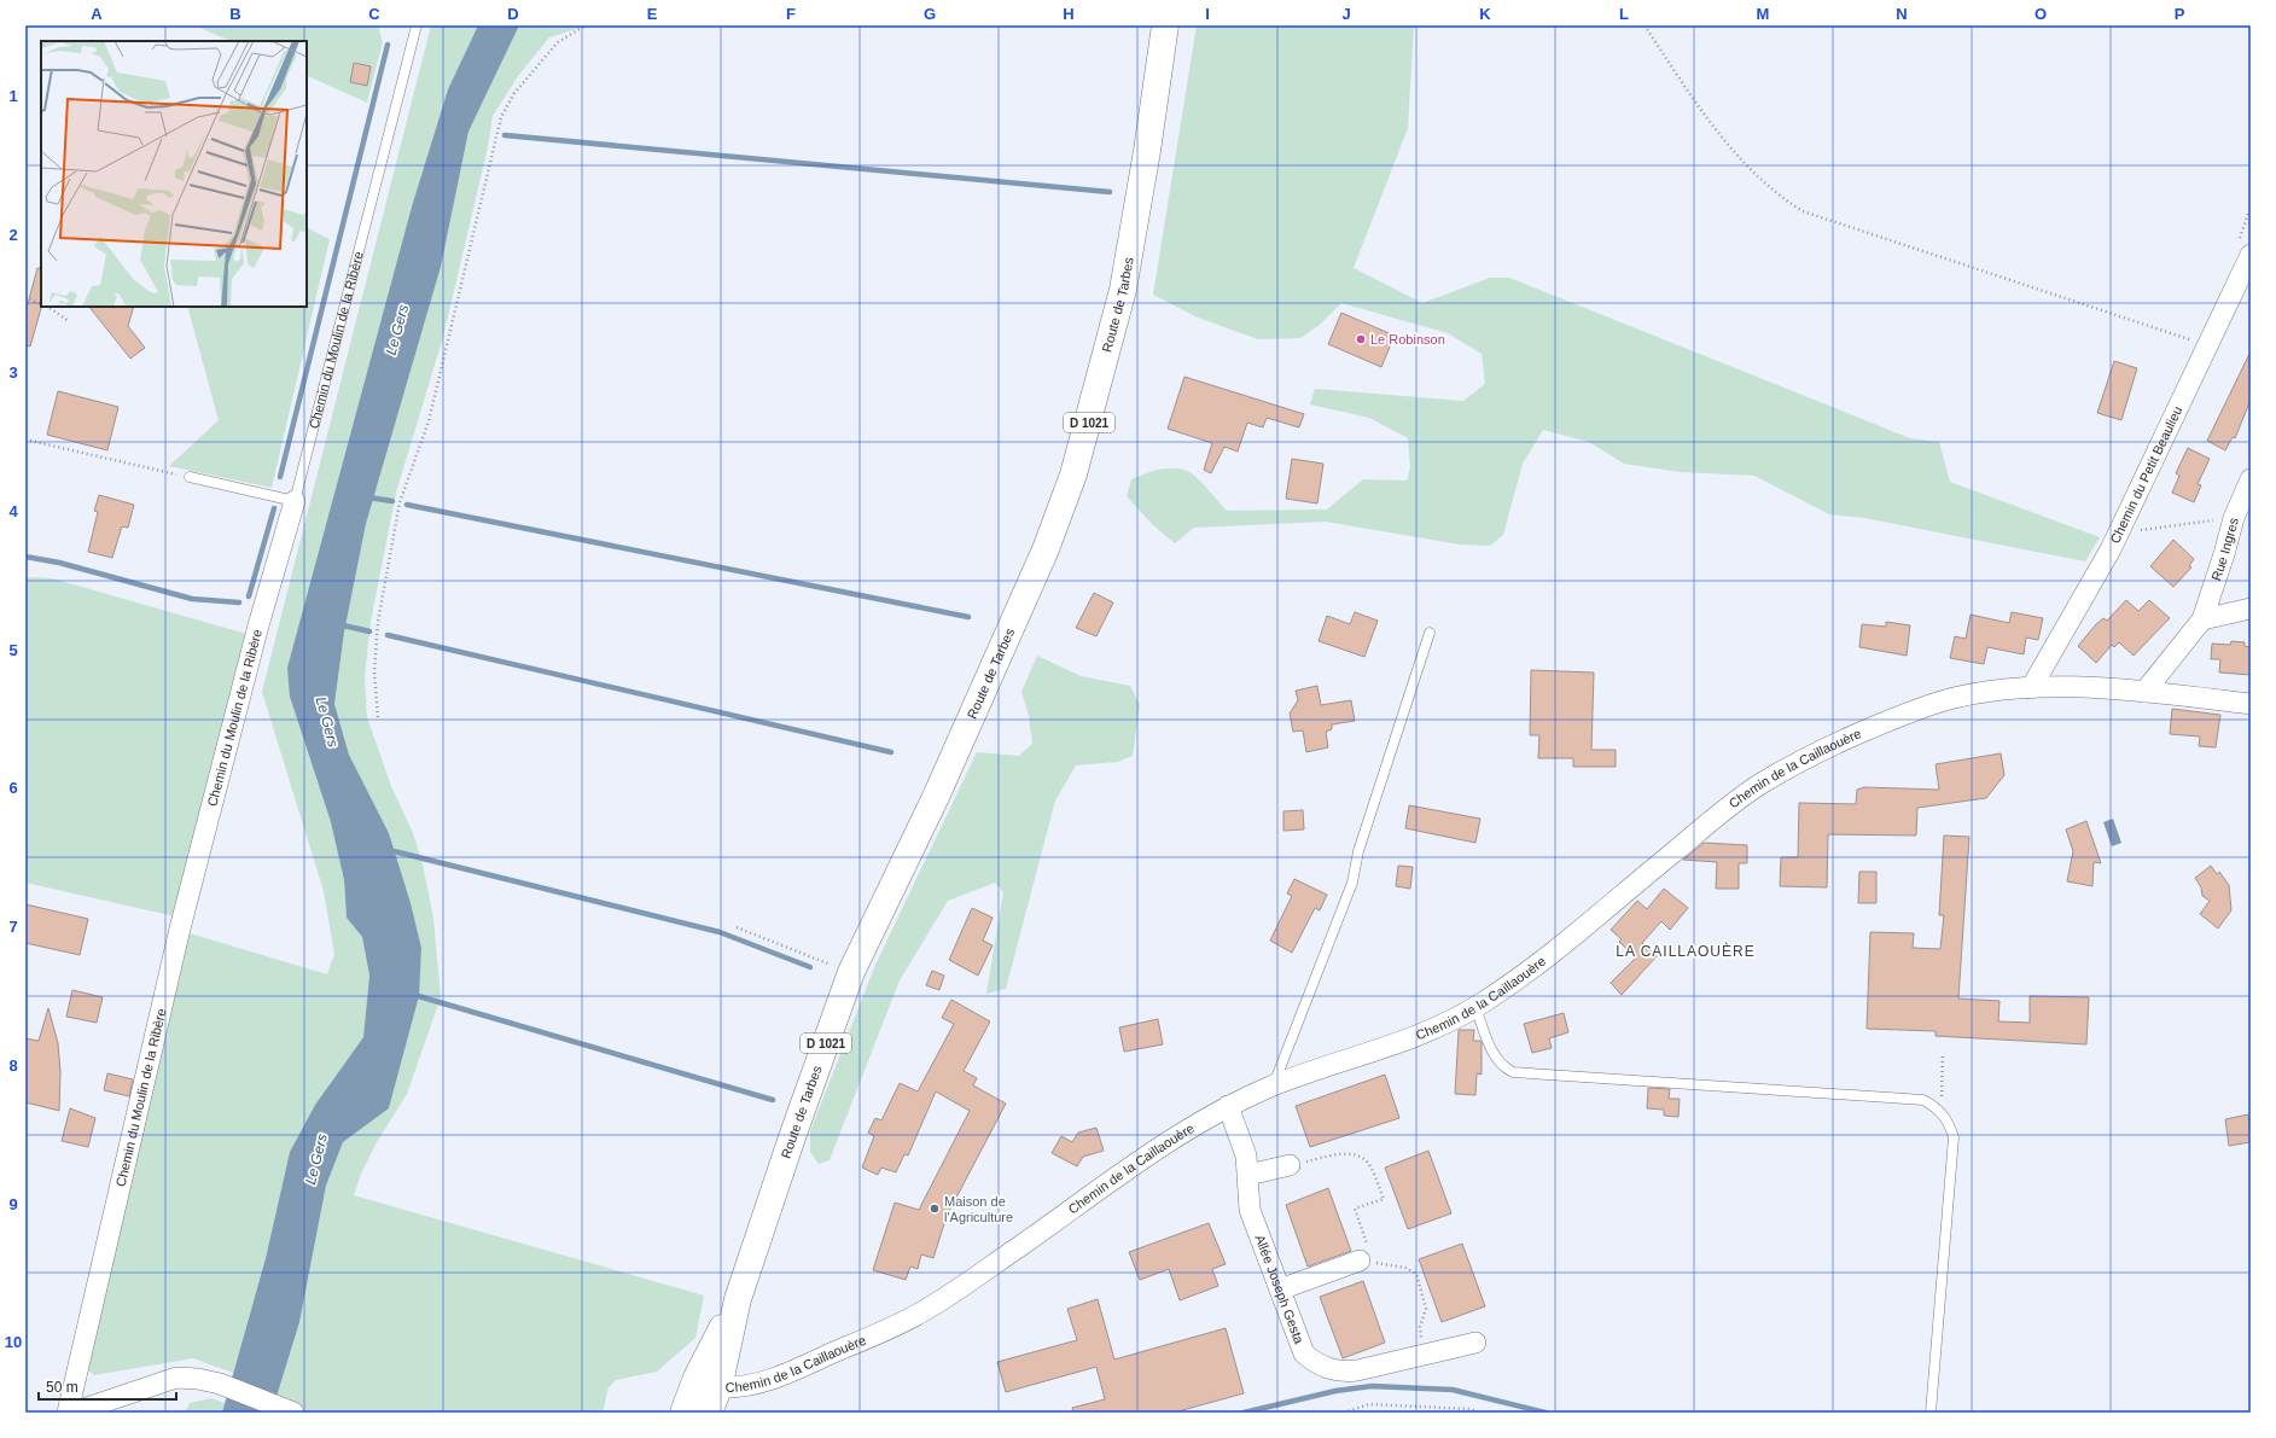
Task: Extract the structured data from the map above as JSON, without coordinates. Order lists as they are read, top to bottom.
{
  "streets": {
    "main road": ["Route de Tarbes", "D 1021"],
    "street": [
      "Chemin du Moulin de la Ribère",
      "Chemin du Petit Beaulieu",
      "Rue Ingres",
      "Chemin de la Caillaouère",
      "Allée Joseph Gesta"
    ]
  },
  "crossings": [
    ["Route de Tarbes", "D 1021"],
    ["Route de Tarbes", "Chemin de la Caillaouère"],
    ["D 1021", "Chemin de la Caillaouère"],
    ["Chemin du Petit Beaulieu", "Chemin de la Caillaouère"],
    ["Rue Ingres", "Chemin de la Caillaouère"],
    ["Chemin de la Caillaouère", "Allée Joseph Gesta"]
  ],
  "districts": ["LA CAILLAOUÈRE"],
  "water": ["Le Gers"],
  "places": ["Le Robinson", "Maison de l'Agriculture"],
  "scale_bar": "50 m",
  "grid": {
    "columns": [
      "A",
      "B",
      "C",
      "D",
      "E",
      "F",
      "G",
      "H",
      "I",
      "J",
      "K",
      "L",
      "M",
      "N",
      "O",
      "P"
    ],
    "rows": [
      "1",
      "2",
      "3",
      "4",
      "5",
      "6",
      "7",
      "8",
      "9",
      "10"
    ]
  }
}
